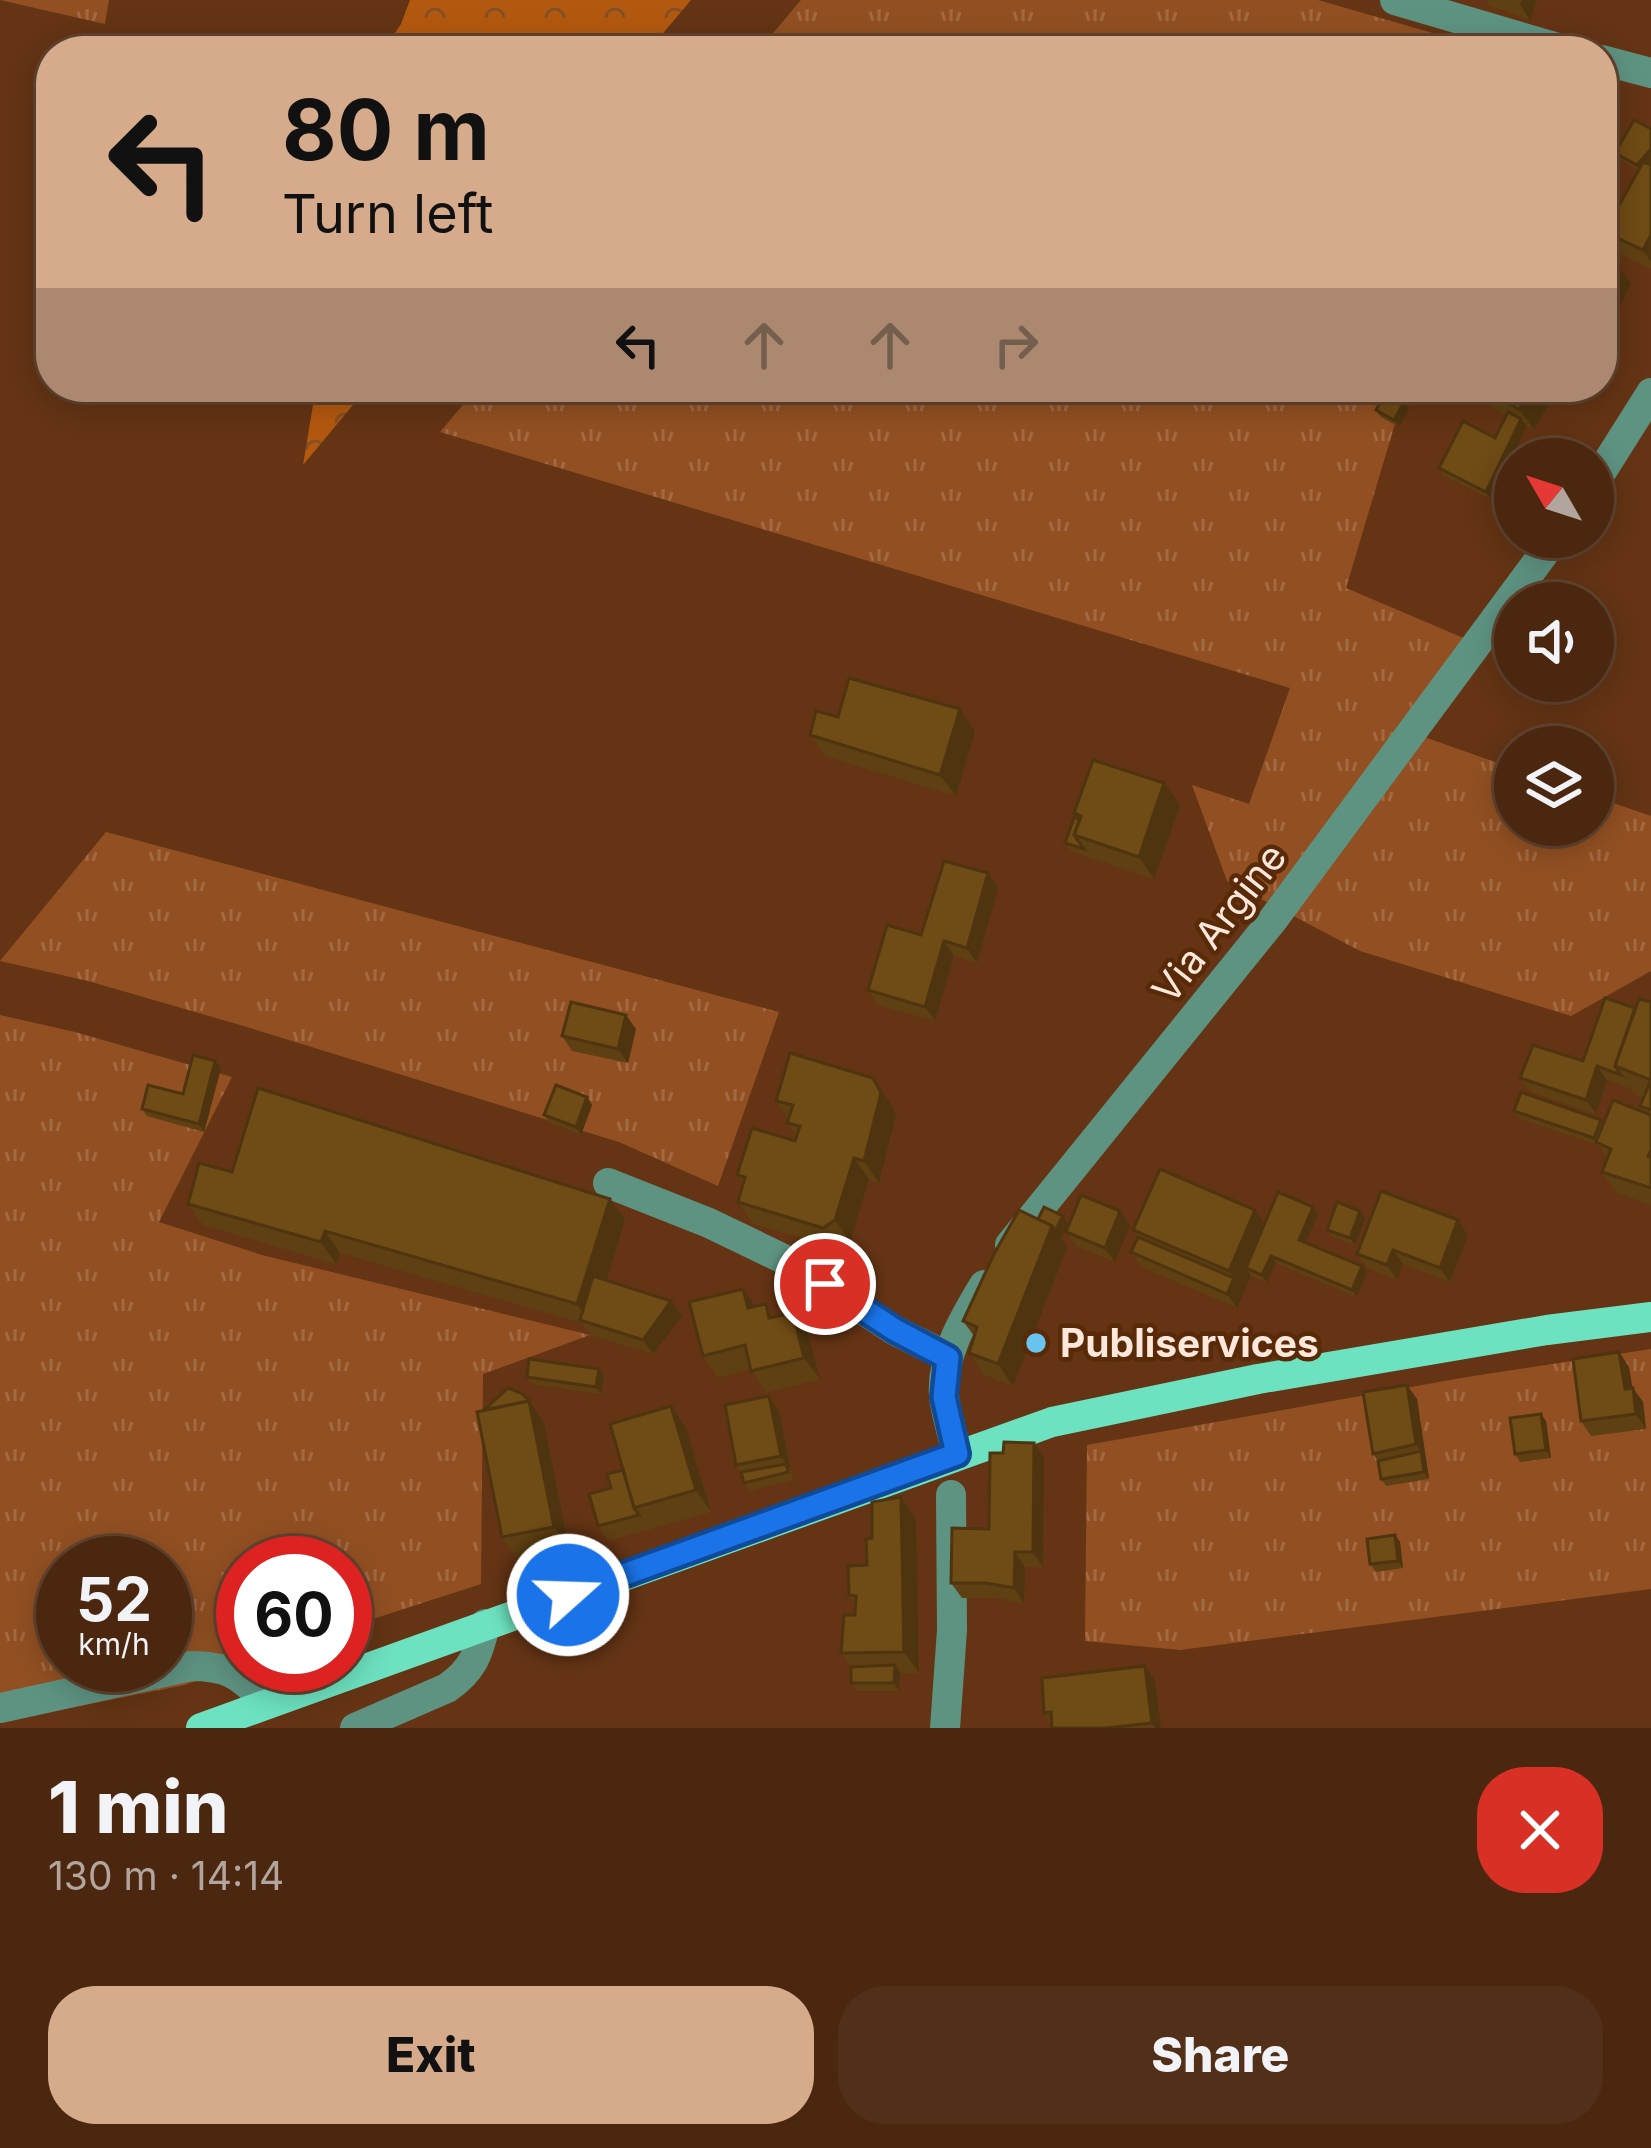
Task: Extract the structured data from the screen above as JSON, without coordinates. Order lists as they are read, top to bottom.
{
  "streets": {
    "street": ["Via Argine"]
  },
  "places": ["Publiservices"],
  "north": "top left",
  "page": {
    "turn": ["80 m", "Turn left"],
    "speed": "52 km/h",
    "limit": "60",
    "heading": ["1 min", "130 m · 14:14"],
    "buttons": ["Exit", "Share"]
  }
}
